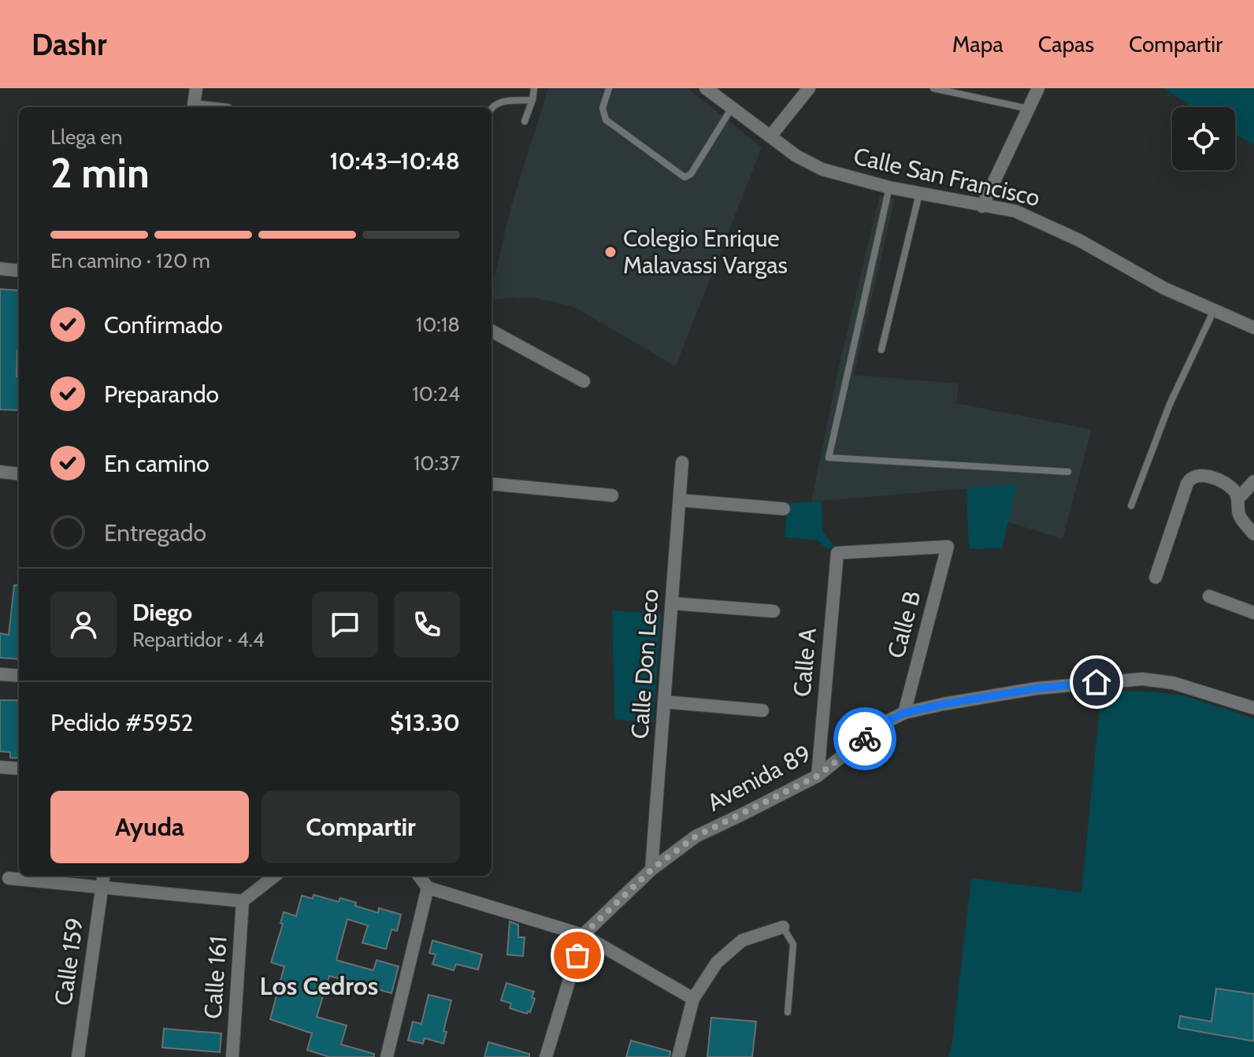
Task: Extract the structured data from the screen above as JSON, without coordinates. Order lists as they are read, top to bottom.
{
  "streets": {
    "street": [
      "Calle San Francisco",
      "Calle B",
      "Calle A",
      "Calle Don Leco",
      "Avenida 89",
      "Calle 159",
      "Calle 161"
    ]
  },
  "crossings": [
    ["Calle B", "Calle A"],
    ["Calle B", "Avenida 89"],
    ["Calle A", "Avenida 89"],
    ["Calle Don Leco", "Avenida 89"]
  ],
  "districts": ["Los Cedros"],
  "places": ["Colegio Enrique Malavassi Vargas"],
  "page": {
    "header": "Dashr",
    "nav": ["Mapa", "Capas", "Compartir"],
    "heading": ["2 min", "Llega en", "10:43–10:48"],
    "panel": [
      "Diego",
      "Repartidor · 4.4",
      "Pedido #5952",
      "$13.30"
    ],
    "bar": "En camino · 120 m",
    "list": [
      ["Confirmado", "10:18"],
      ["Preparando", "10:24"],
      ["En camino", "10:37"],
      "Entregado"
    ],
    "buttons": ["Ayuda", "Compartir"]
  }
}
